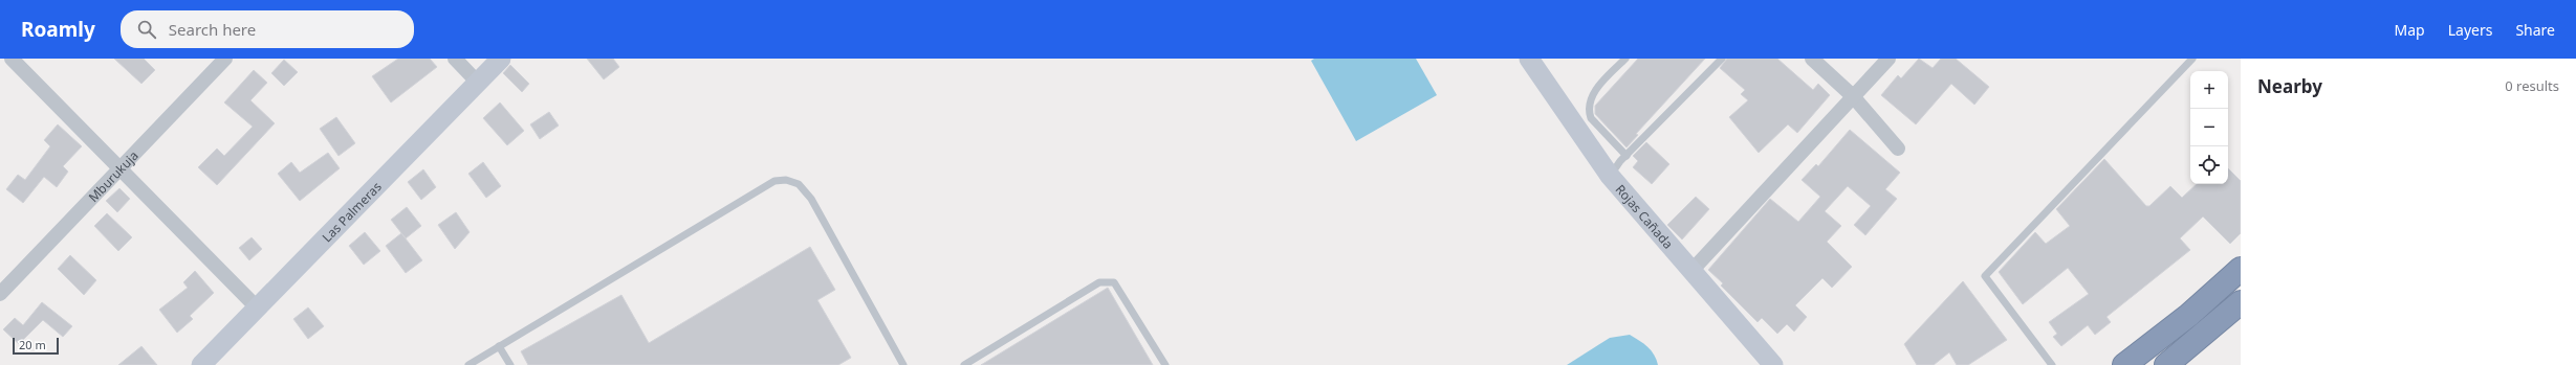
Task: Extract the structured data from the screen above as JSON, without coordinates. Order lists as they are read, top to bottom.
{
  "streets": {
    "street": ["Mburukuja", "Las Palmeras", "Rojas Cañada"]
  },
  "scale_bar": "20 m",
  "page": {
    "header": "Roamly",
    "search": "Search here",
    "nav": ["Map", "Layers", "Share"],
    "heading": ["Nearby", "0 results"],
    "map_buttons": ["+", "−"],
    "scale": "20 m"
  }
}
